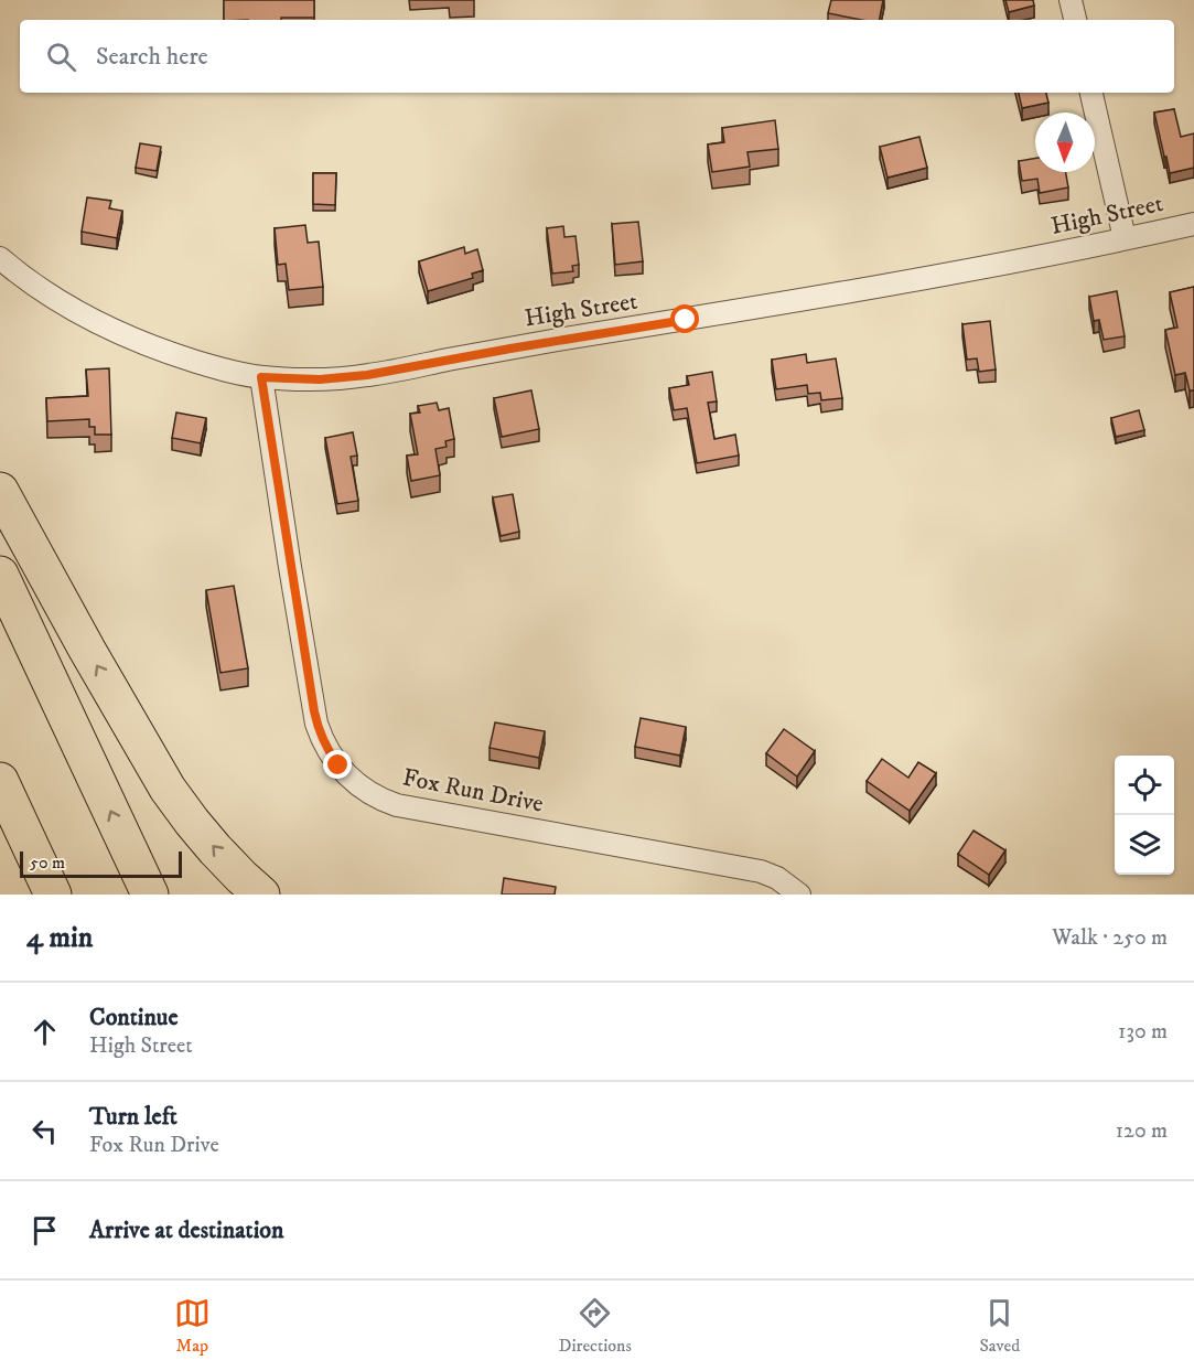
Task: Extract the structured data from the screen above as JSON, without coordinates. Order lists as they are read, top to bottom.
{
  "streets": {
    "street": ["High Street", "Fox Run Drive"]
  },
  "crossings": [
    ["High Street", "Fox Run Drive"]
  ],
  "scale_bar": "50 m",
  "north": "bottom",
  "page": {
    "search": "Search here",
    "scale": "50 m",
    "heading": ["4 min", "Walk · 250 m"],
    "list": [
      ["Continue", "High Street", "130 m"],
      ["Turn left", "Fox Run Drive", "120 m"],
      "Arrive at destination"
    ],
    "nav": ["Map", "Directions", "Saved"]
  }
}
